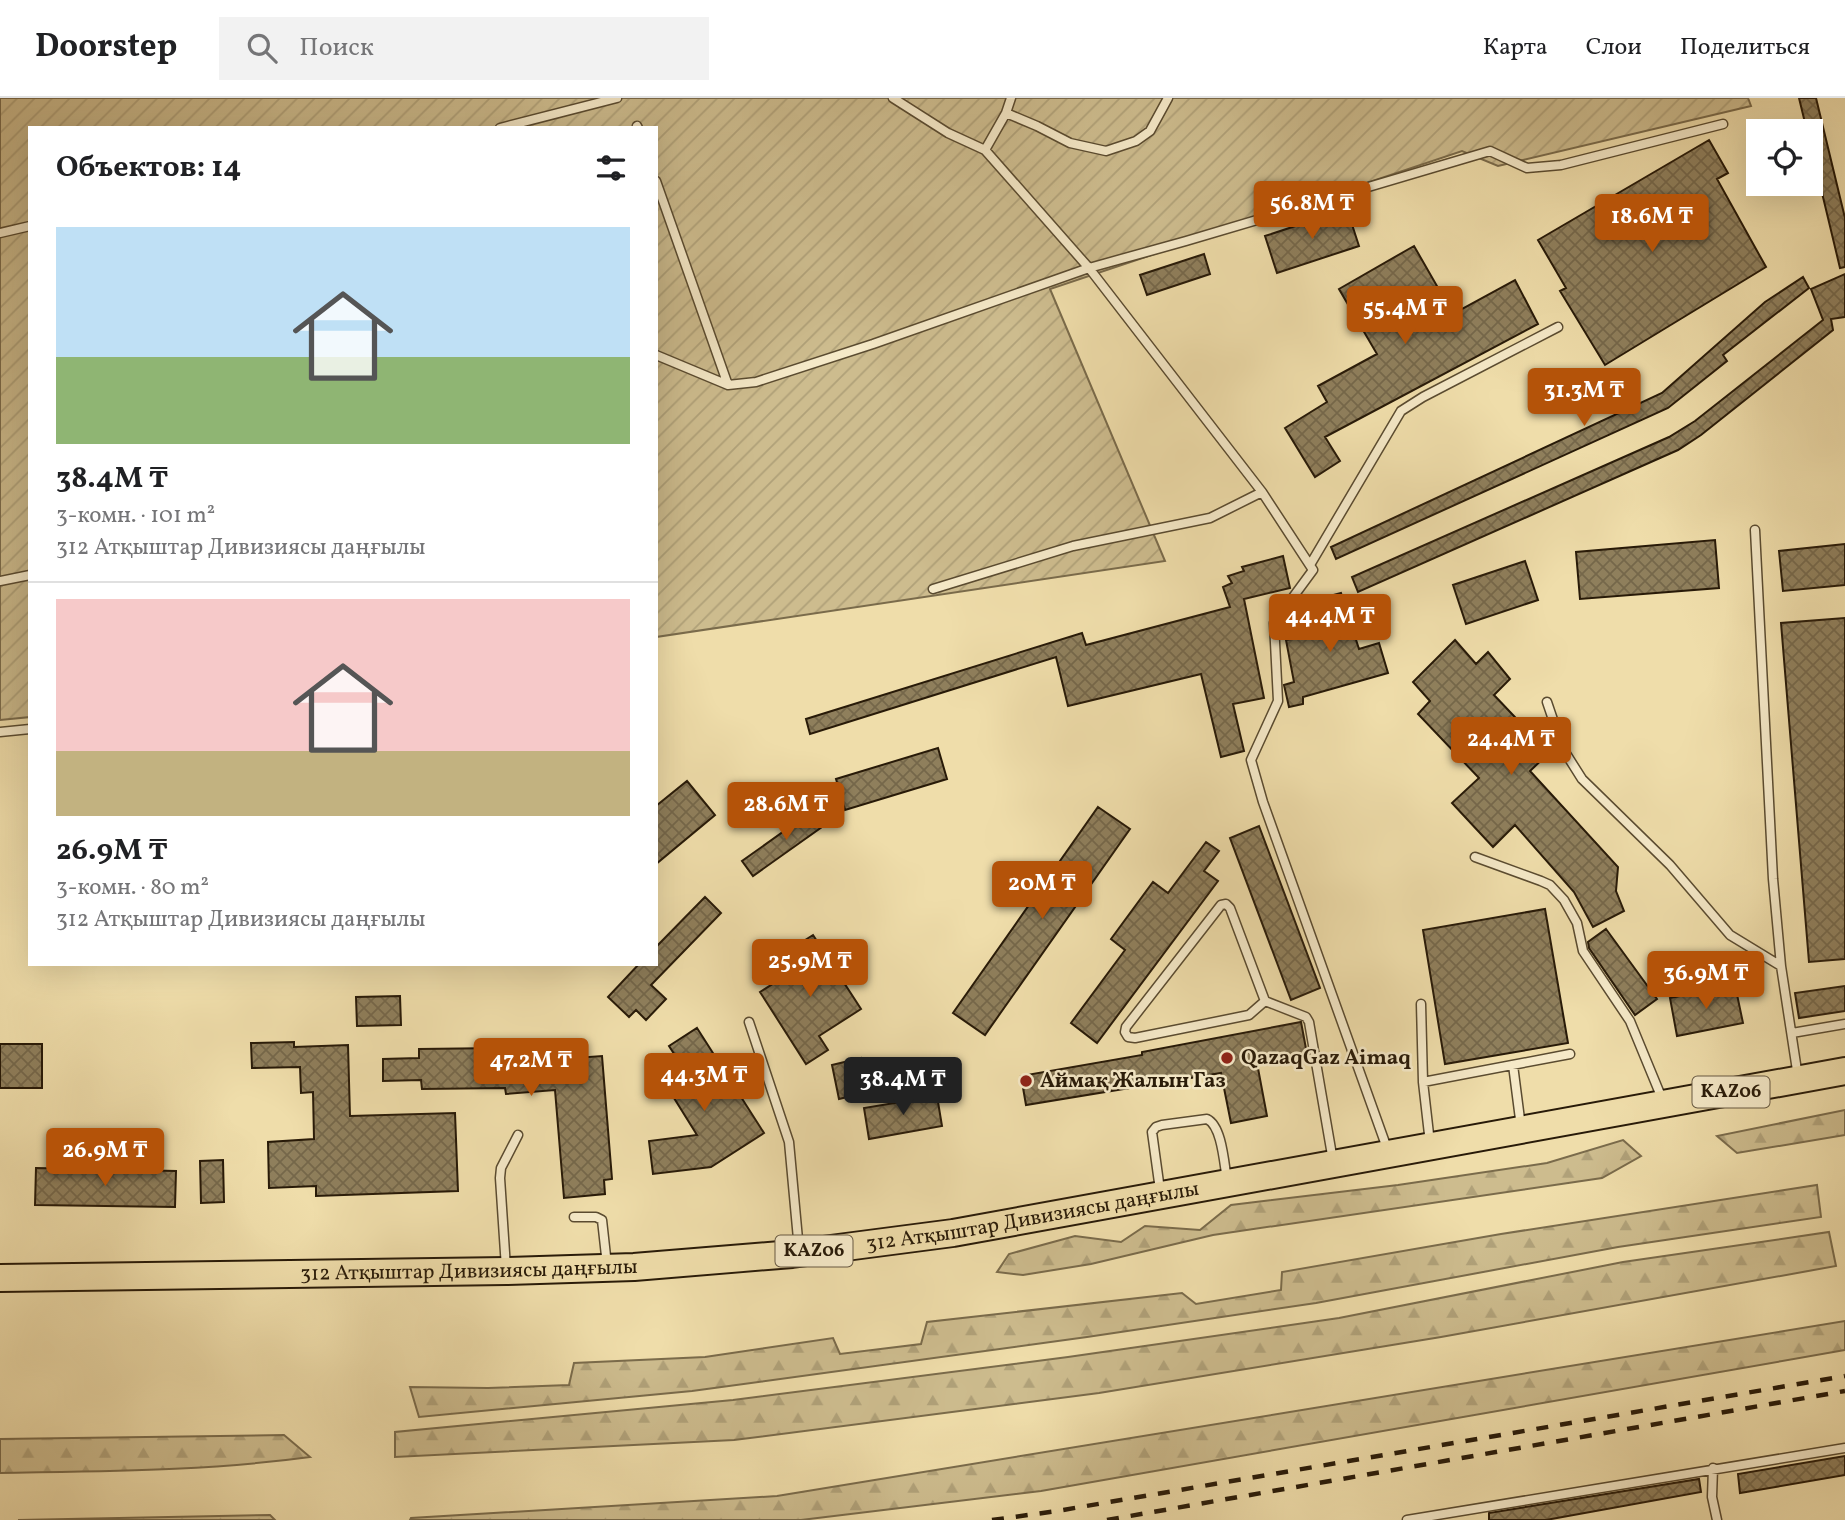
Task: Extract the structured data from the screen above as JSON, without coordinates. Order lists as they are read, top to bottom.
{
  "streets": {
    "highway": ["KАZ06", "312 Атқыштар Дивизиясы даңғылы"]
  },
  "places": ["QazaqGaz Aimaq", "Аймақ Жалын Газ"],
  "page": {
    "header": "Doorstep",
    "search": "Поиск",
    "nav": ["Карта", "Слои", "Поделиться"],
    "heading": "Объектов: 14",
    "price": [
      "56.8M ₸",
      "18.6M ₸",
      "55.4M ₸",
      "31.3M ₸",
      "44.4M ₸",
      "24.4M ₸",
      "28.6M ₸",
      "20M ₸",
      "25.9M ₸",
      "36.9M ₸",
      "47.2M ₸",
      "44.3M ₸",
      "38.4M ₸",
      "26.9M ₸"
    ],
    "list": [
      {
        "name": "38.4M ₸",
        "note": "3-комн. · 101 m² · 312 Атқыштар Дивизиясы даңғылы"
      },
      {
        "name": "26.9M ₸",
        "note": "3-комн. · 80 m² · 312 Атқыштар Дивизиясы даңғылы"
      }
    ]
  }
}
